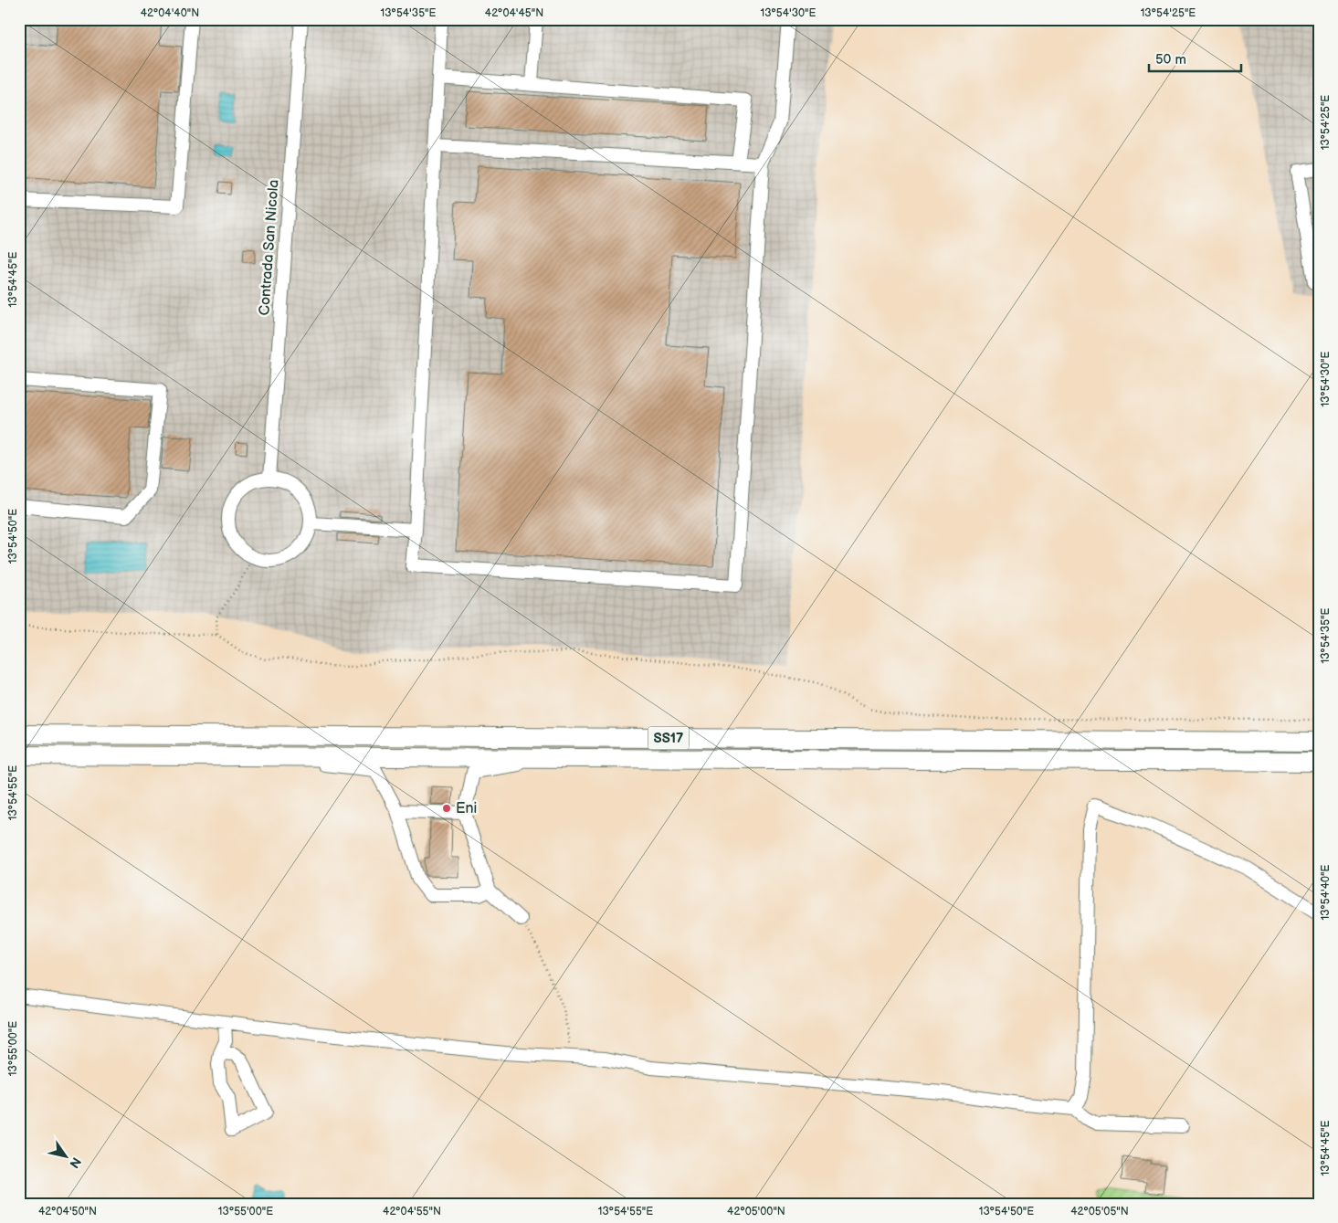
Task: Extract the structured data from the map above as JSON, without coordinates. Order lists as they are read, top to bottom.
{
  "streets": {
    "highway": ["SS17"],
    "street": ["Contrada San Nicola"]
  },
  "places": ["Eni"],
  "scale_bar": "50 m",
  "north": "bottom right",
  "coordinates": [
    "42°04'40\"N",
    "13°54'35\"E",
    "42°04'45\"N",
    "13°54'30\"E",
    "13°54'25\"E",
    "13°54'45\"E",
    "13°54'50\"E",
    "13°54'55\"E",
    "13°54'40\"E",
    "13°55'00\"E",
    "42°04'50\"N",
    "42°04'55\"N",
    "42°05'00\"N",
    "42°05'05\"N"
  ]
}
